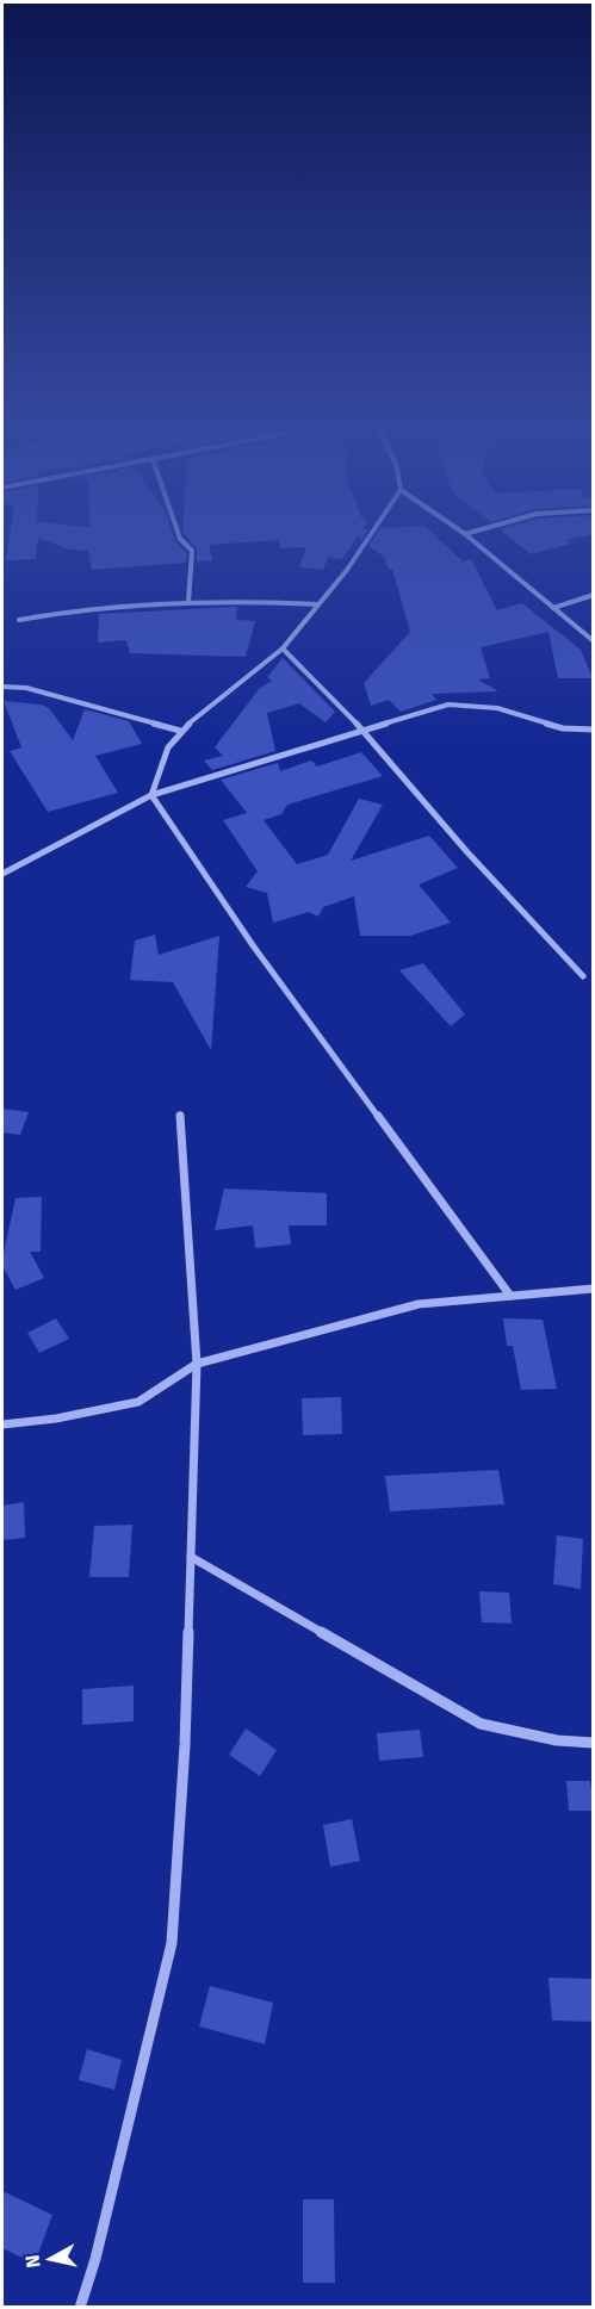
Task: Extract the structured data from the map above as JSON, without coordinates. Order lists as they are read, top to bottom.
{
  "north": "left"
}
